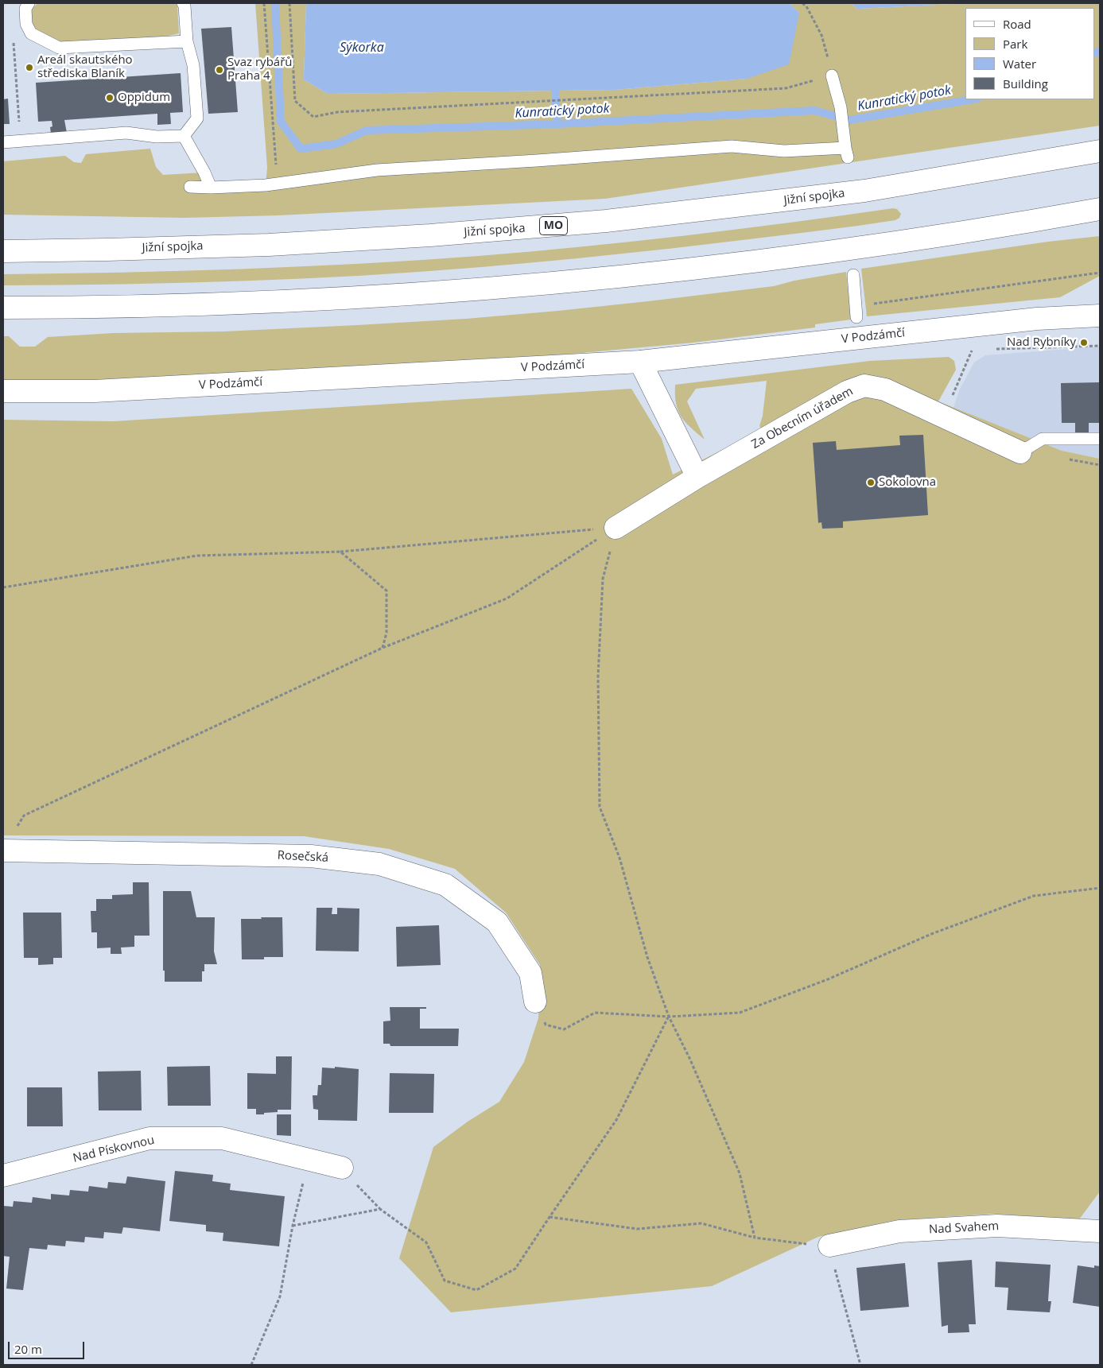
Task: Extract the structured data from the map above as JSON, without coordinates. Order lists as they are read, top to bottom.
{
  "streets": {
    "main road": [
      "Jižní spojka",
      "MO",
      "V Podzámčí",
      "Za Obecním úřadem",
      "Rosečská",
      "Nad Pískovnou",
      "Nad Svahem"
    ]
  },
  "water": ["Sýkorka", "Kunratický potok"],
  "places": [
    "Areál skautského střediska Blaník",
    "Svaz rybářů Praha 4",
    "Oppidum",
    "Nad Rybníky",
    "Sokolovna"
  ],
  "legend": [
    "Road",
    "Park",
    "Water",
    "Building"
  ],
  "scale_bar": "20 m"
}
